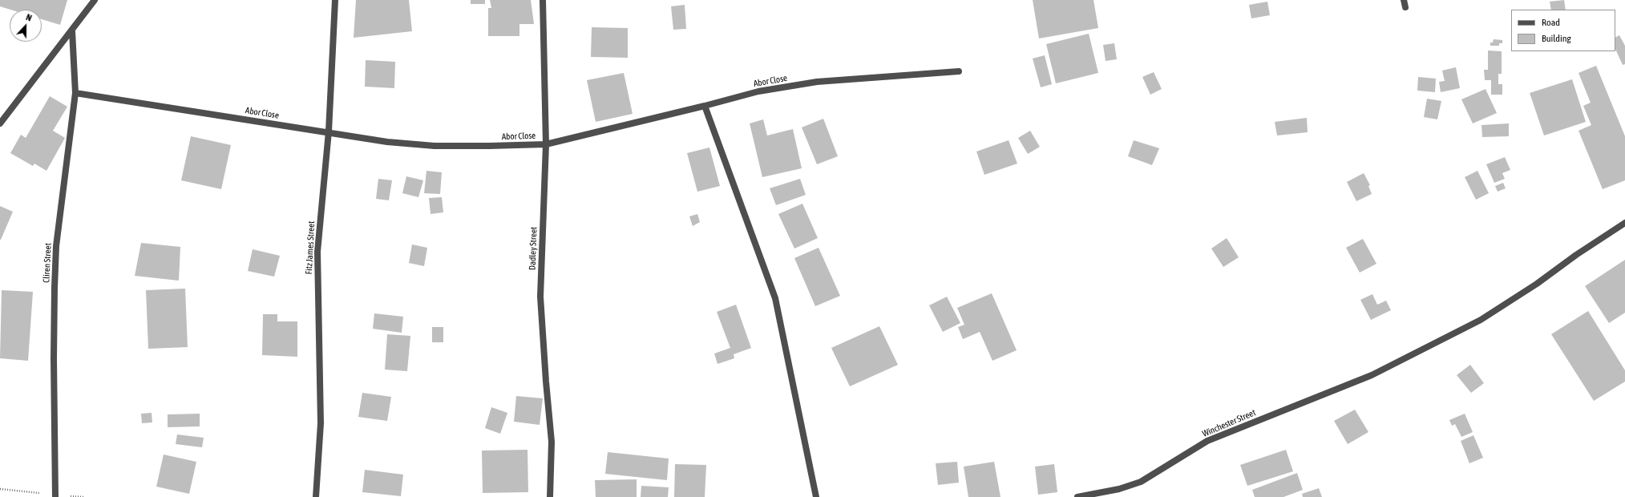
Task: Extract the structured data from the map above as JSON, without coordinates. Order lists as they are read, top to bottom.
{
  "streets": {
    "street": [
      "Abor Close",
      "Fitz James Street",
      "Dadley Street",
      "Cliren Street",
      "Winchester Street"
    ]
  },
  "crossings": [
    ["Abor Close", "Fitz James Street"],
    ["Abor Close", "Dadley Street"],
    ["Abor Close", "Cliren Street"]
  ],
  "legend": ["Road", "Building"],
  "north": "top"
}
